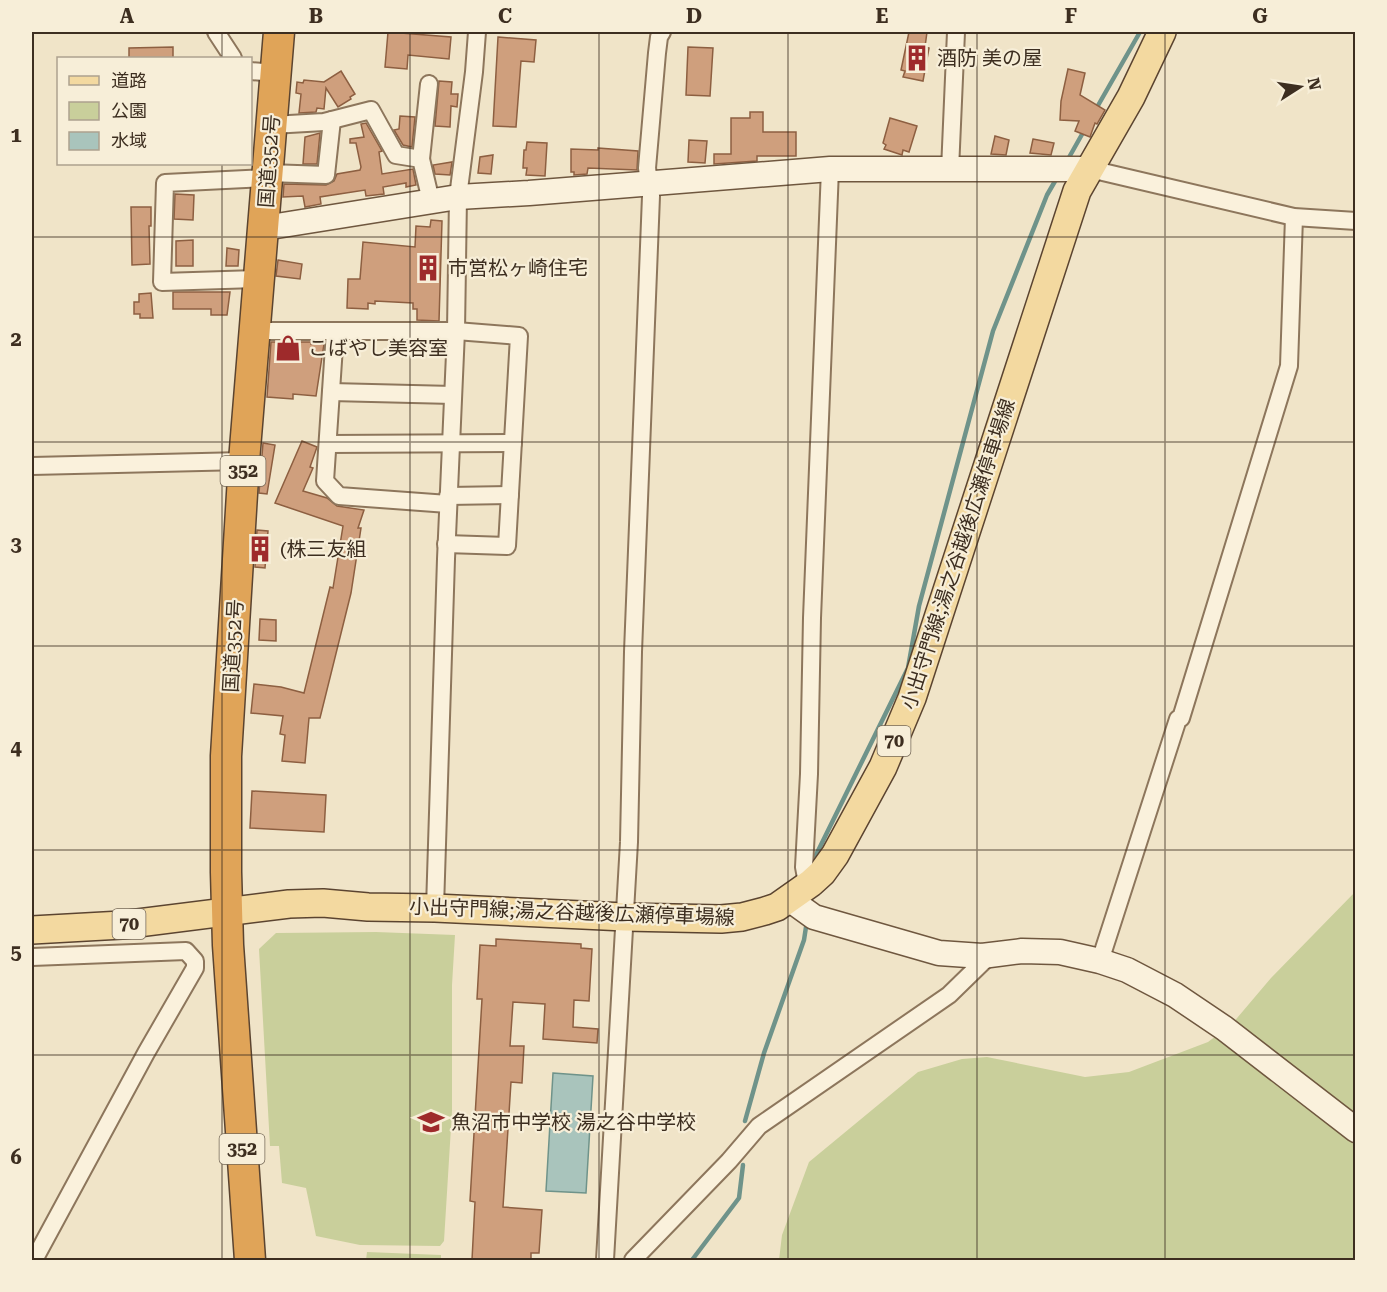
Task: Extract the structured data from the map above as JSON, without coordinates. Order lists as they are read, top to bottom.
{
  "streets": {
    "highway": ["国道352号", "352"],
    "main road": ["小出守門線;湯之谷越後広瀬停車場線", "70"]
  },
  "crossings": [
    ["国道352号", "小出守門線;湯之谷越後広瀬停車場線"],
    ["国道352号", "70"],
    ["小出守門線;湯之谷越後広瀬停車場線", "70"]
  ],
  "places": {
    "building": ["酒防 美の屋", "市営松ヶ崎住宅", "(株三友組"],
    "shop": ["こばやし美容室"],
    "school or university": ["魚沼市中学校 湯之谷中学校"]
  },
  "legend": ["道路", "公園", "水域"],
  "north": "right",
  "grid": {
    "columns": [
      "A",
      "B",
      "C",
      "D",
      "E",
      "F",
      "G"
    ],
    "rows": [
      "1",
      "2",
      "3",
      "4",
      "5",
      "6"
    ]
  }
}
